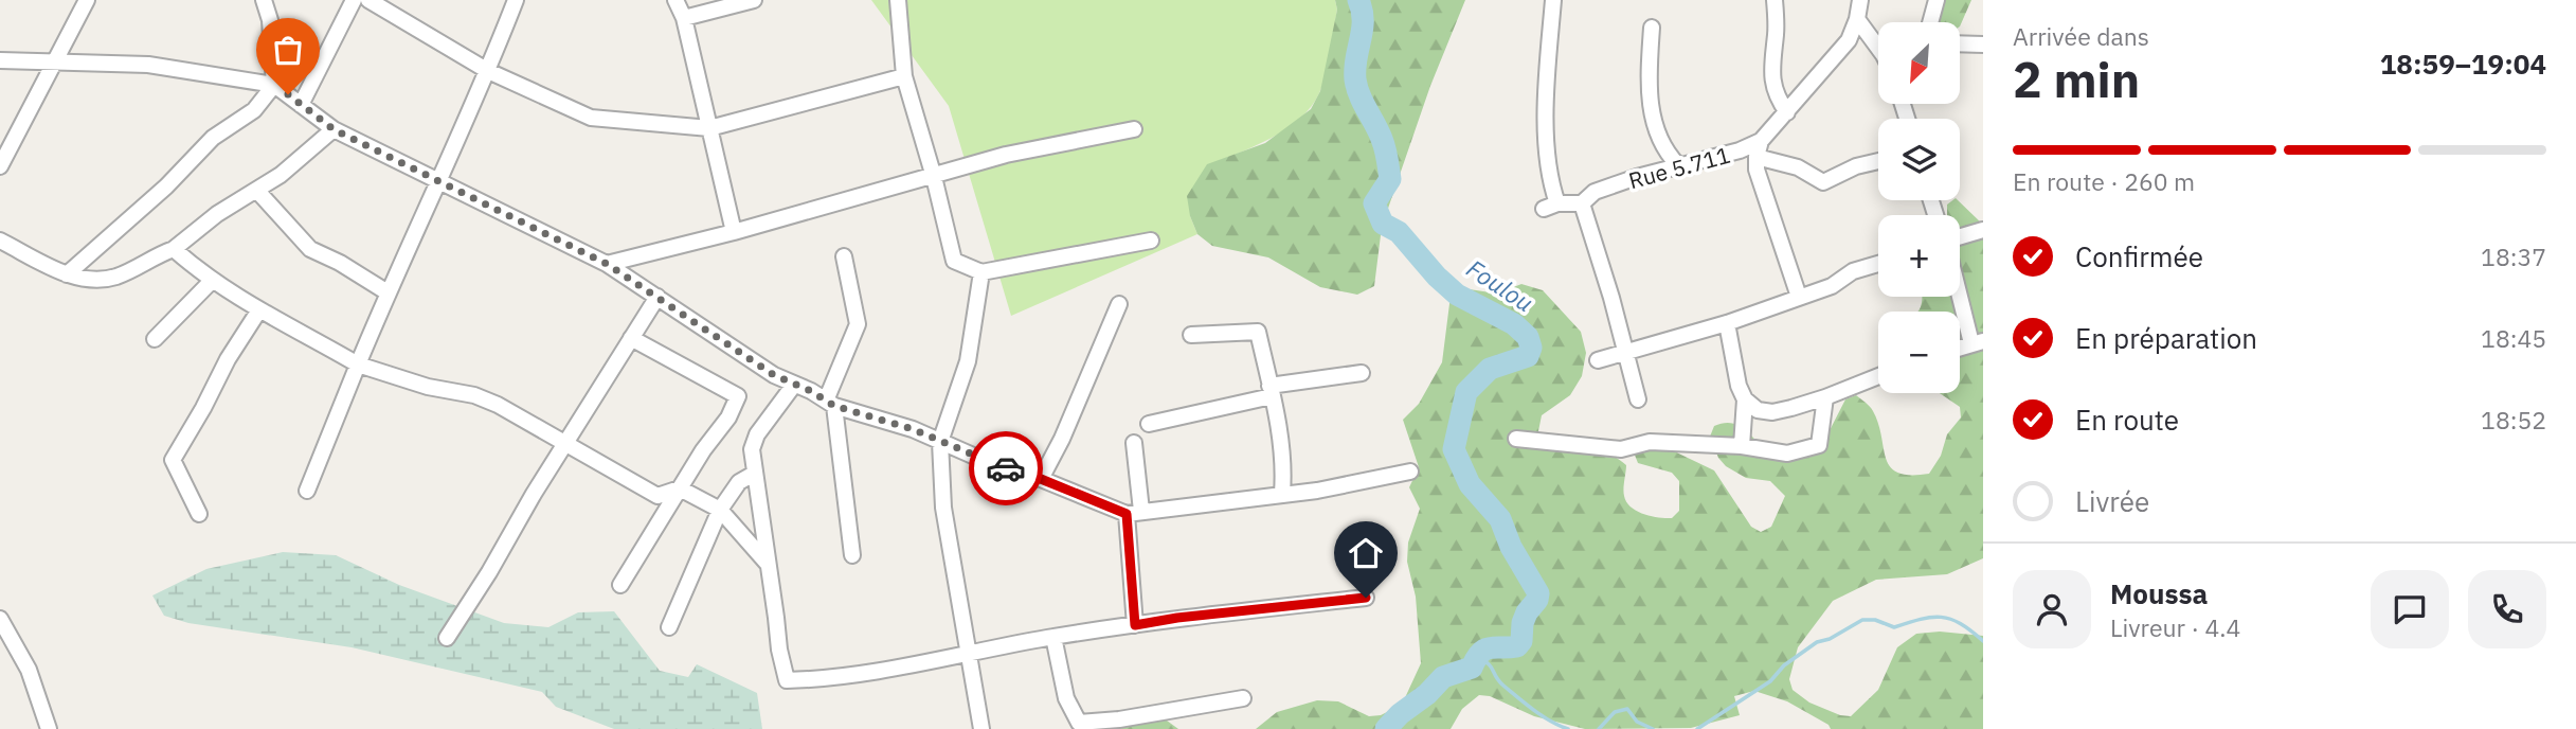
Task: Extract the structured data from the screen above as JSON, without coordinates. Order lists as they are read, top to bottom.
{
  "streets": {
    "street": ["Rue 5.711"]
  },
  "water": ["Foulou"],
  "north": "bottom left",
  "page": {
    "heading": ["2 min", "Arrivée dans", "18:59–19:04"],
    "panel": ["Moussa", "Livreur · 4.4"],
    "map_buttons": ["+", "−"],
    "bar": "En route · 260 m",
    "list": [
      ["Confirmée", "18:37"],
      ["En préparation", "18:45"],
      ["En route", "18:52"],
      "Livrée"
    ]
  }
}
